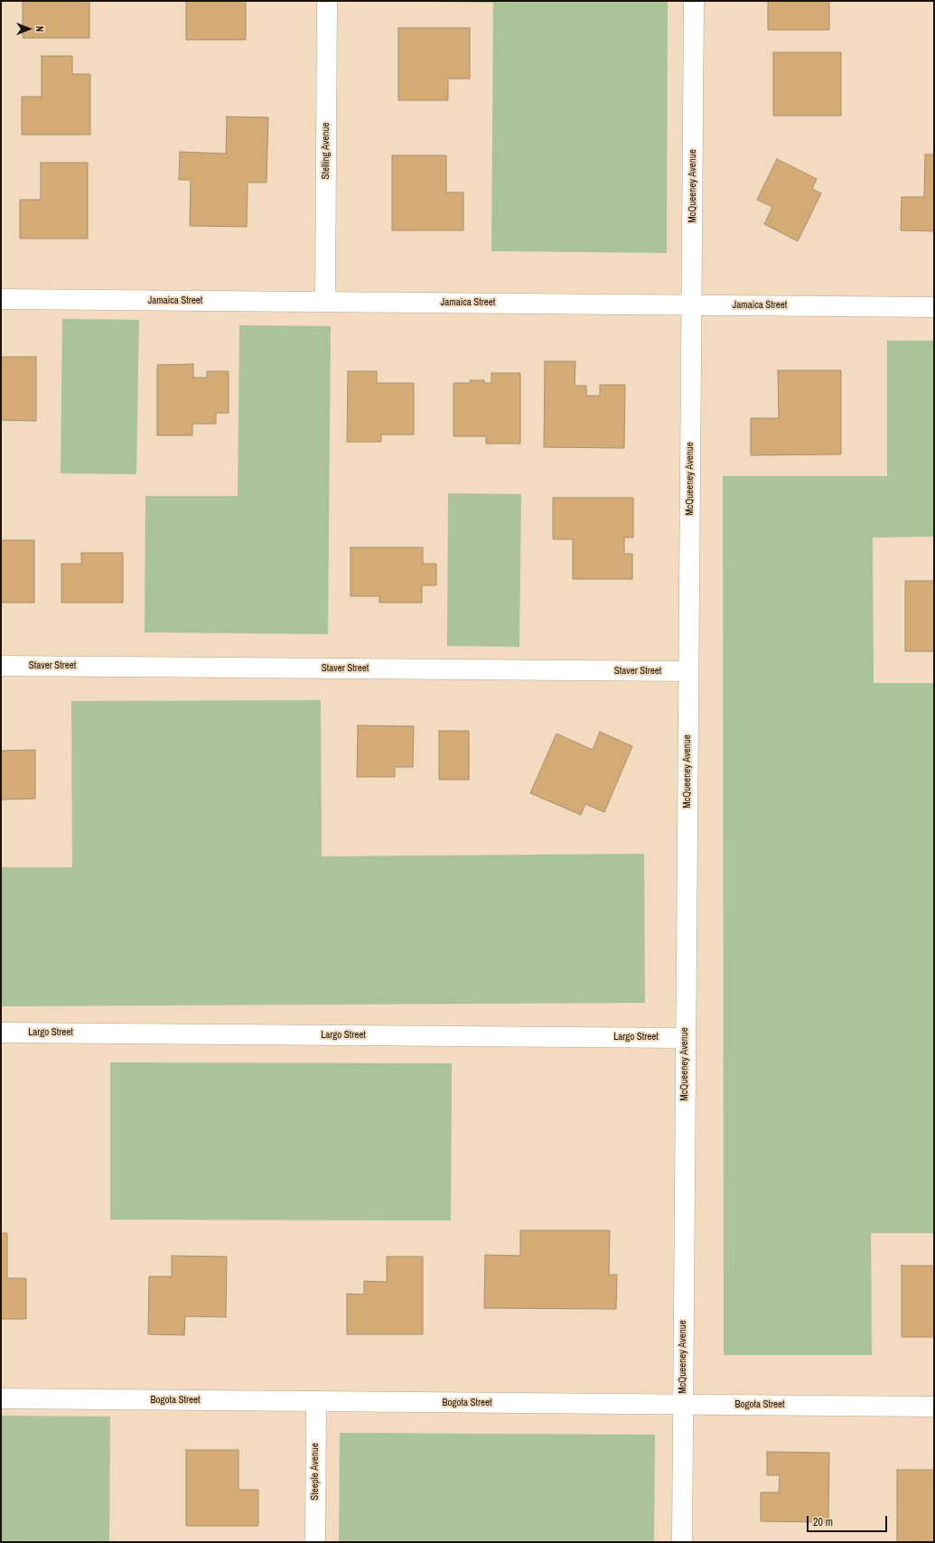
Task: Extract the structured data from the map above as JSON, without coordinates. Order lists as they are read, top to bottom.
{
  "streets": {
    "street": [
      "Stelling Avenue",
      "McQueeney Avenue",
      "Jamaica Street",
      "Staver Street",
      "Largo Street",
      "Bogota Street",
      "Steeple Avenue"
    ]
  },
  "crossings": [
    ["Stelling Avenue", "Jamaica Street"],
    ["McQueeney Avenue", "Jamaica Street"],
    ["McQueeney Avenue", "Staver Street"],
    ["McQueeney Avenue", "Largo Street"],
    ["McQueeney Avenue", "Bogota Street"],
    ["Bogota Street", "Steeple Avenue"]
  ],
  "scale_bar": "20 m",
  "north": "right"
}
